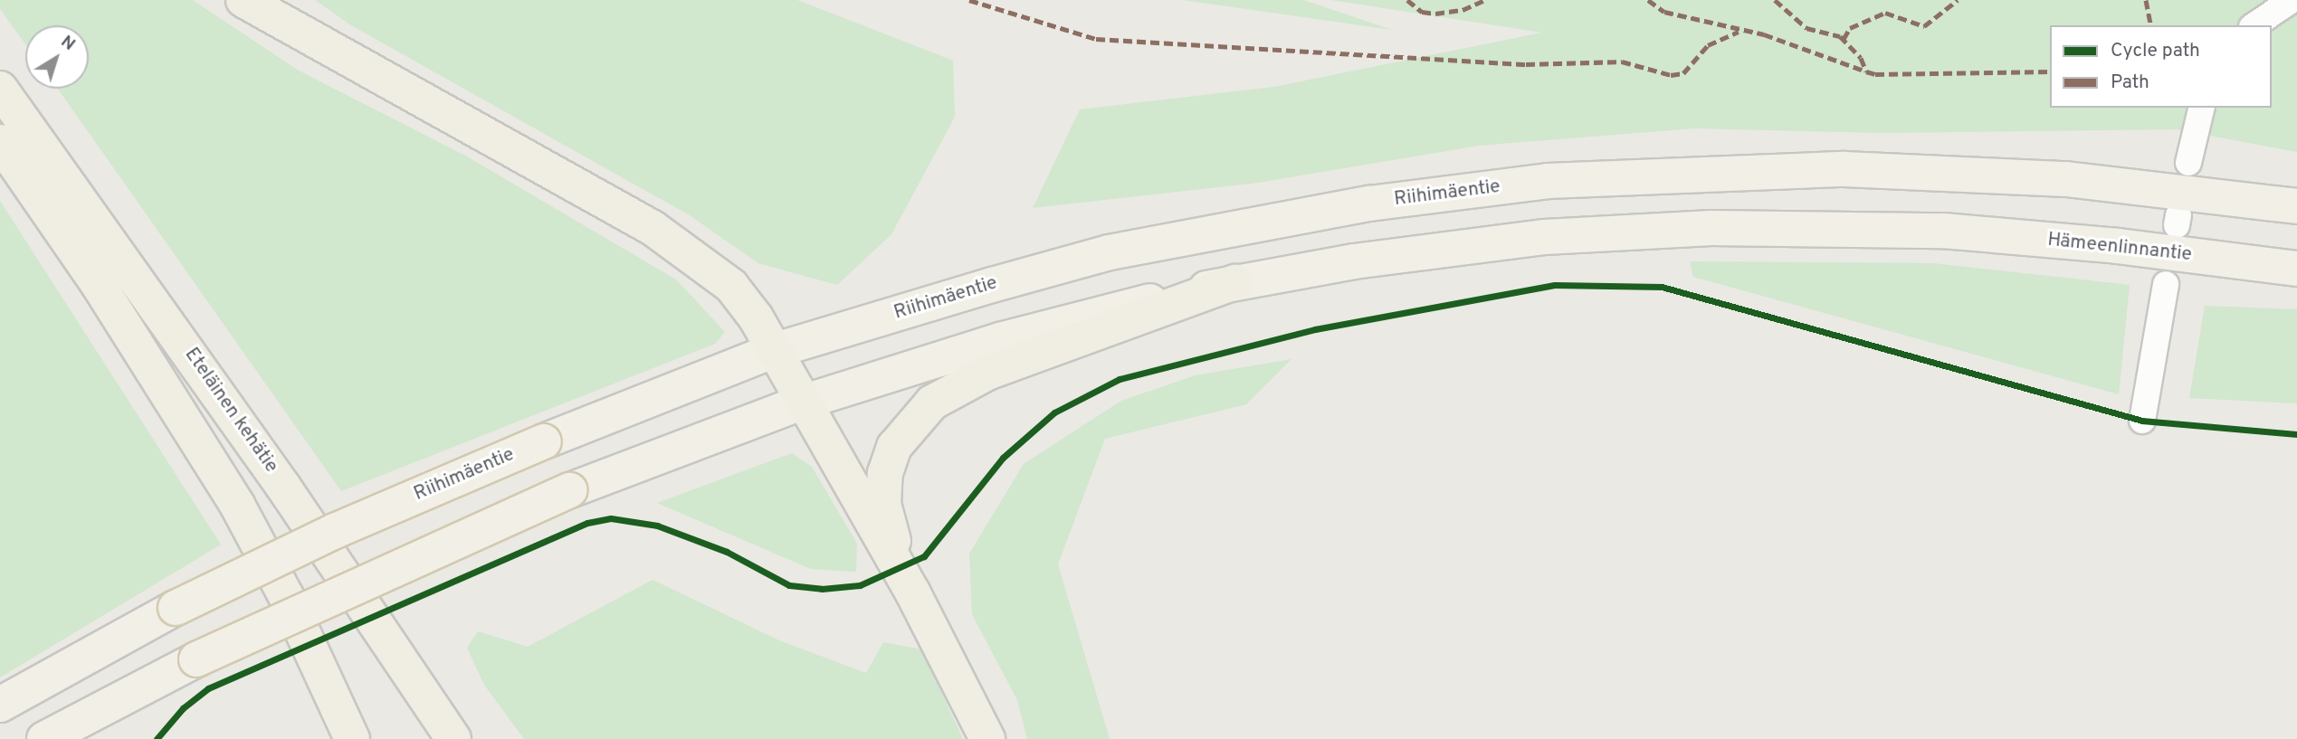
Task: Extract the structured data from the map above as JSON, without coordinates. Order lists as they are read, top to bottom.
{
  "streets": {
    "highway": ["Eteläinen kehätie"],
    "main road": ["Riihimäentie", "Hämeenlinnantie"]
  },
  "legend": ["Cycle path", "Path"],
  "north": "top right"
}
